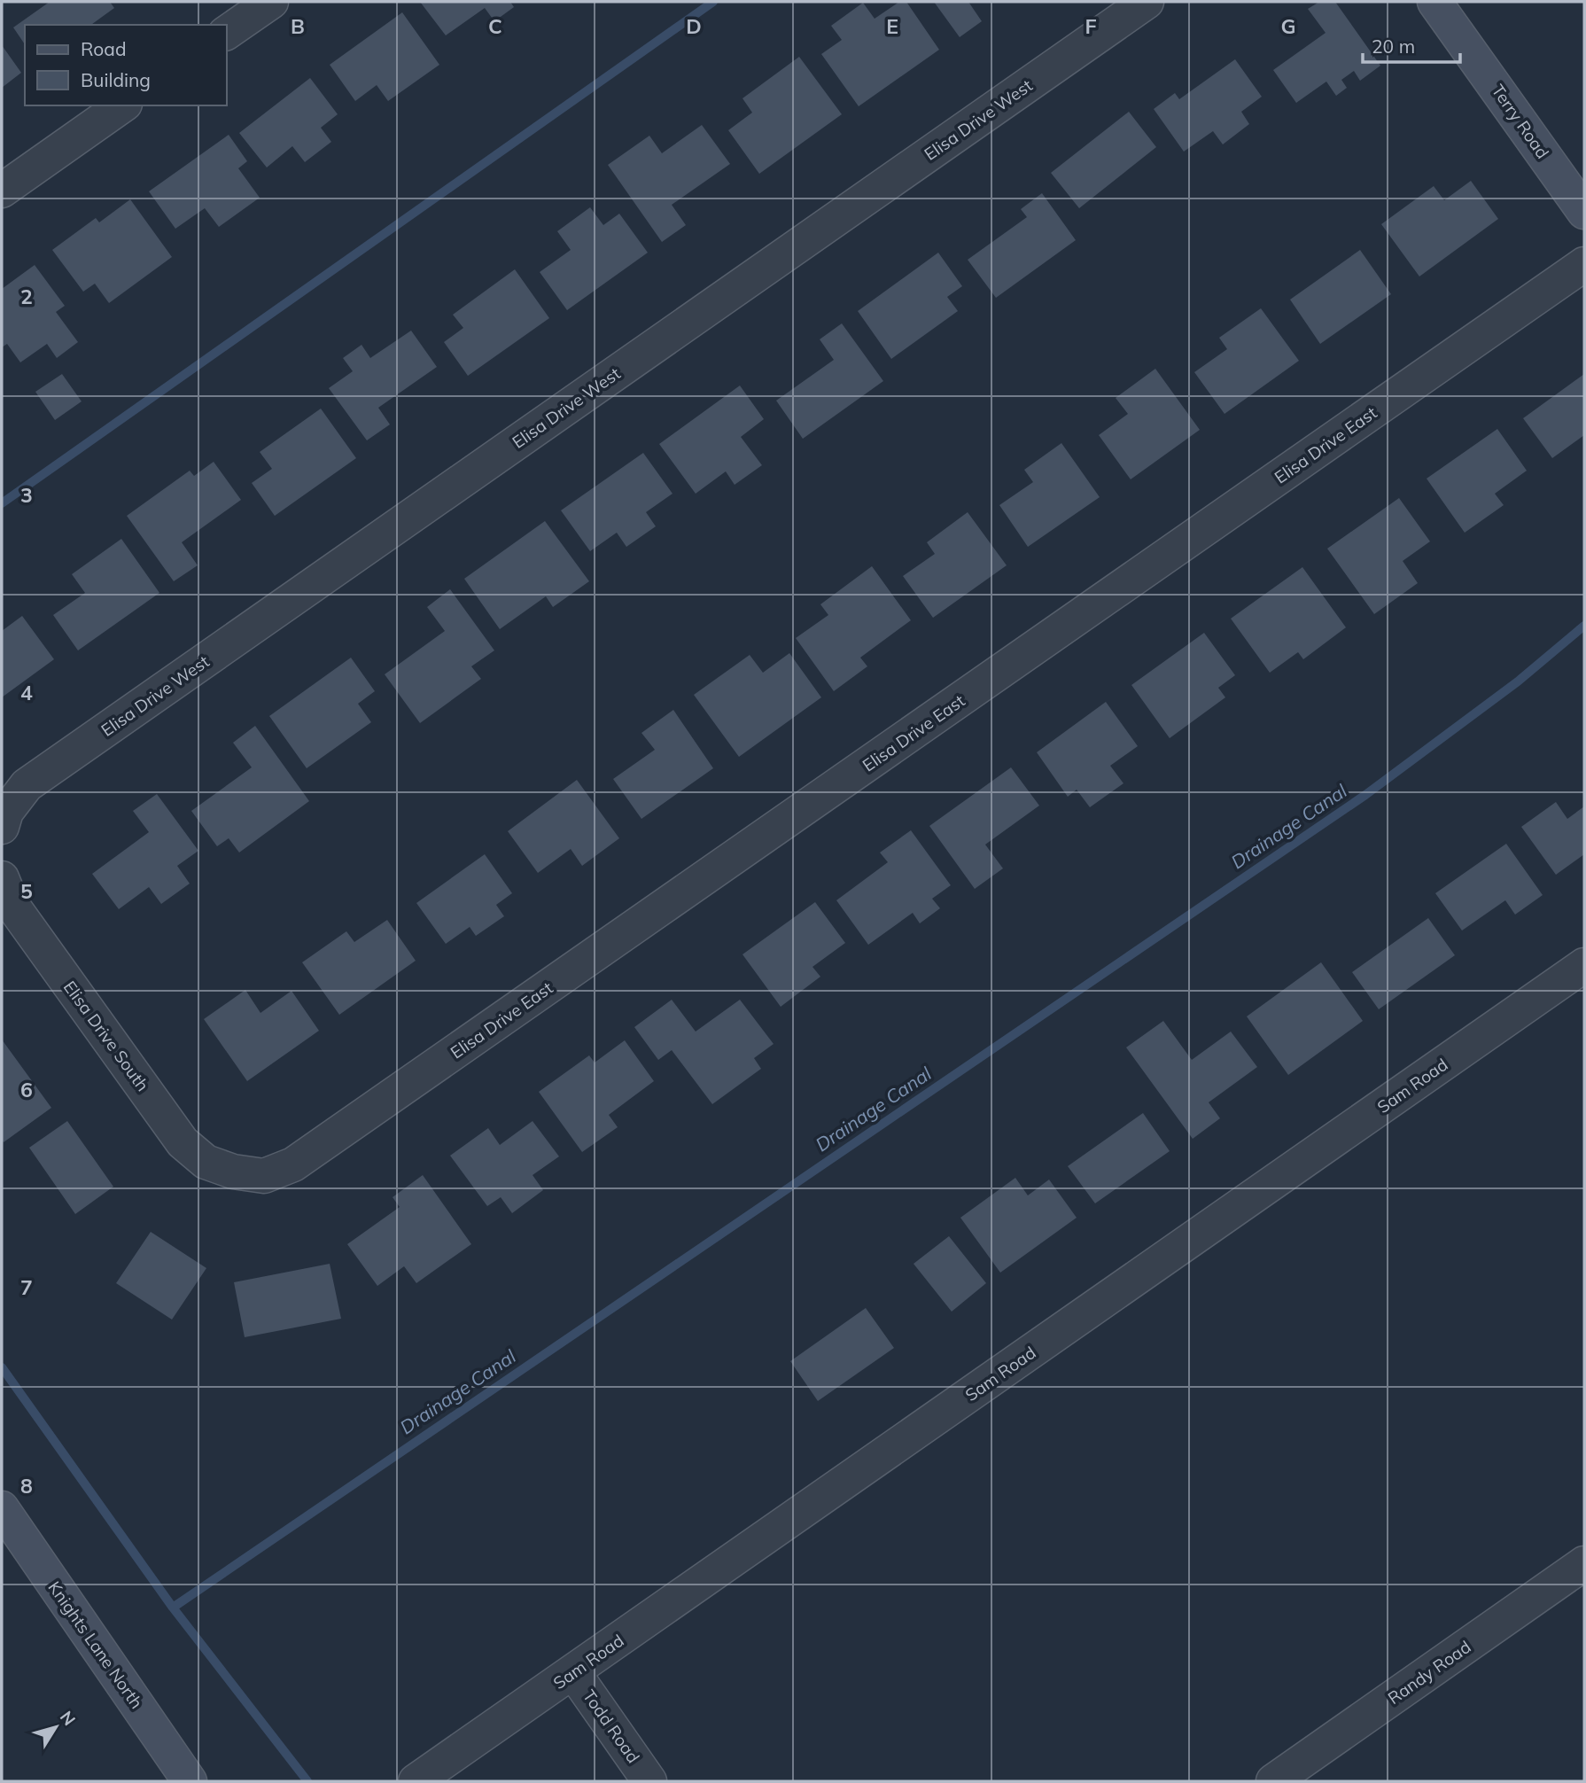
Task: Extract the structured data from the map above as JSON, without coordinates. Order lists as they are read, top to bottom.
{
  "streets": {
    "street": [
      "Elisa Drive West",
      "Terry Road",
      "Elisa Drive East",
      "Elisa Drive South",
      "Sam Road",
      "Knights Lane North",
      "Randy Road",
      "Todd Road"
    ]
  },
  "crossings": [
    ["Elisa Drive East", "Elisa Drive South"],
    ["Sam Road", "Todd Road"]
  ],
  "water": ["Drainage Canal"],
  "legend": ["Road", "Building"],
  "scale_bar": "20 m",
  "north": "top right",
  "grid": {
    "columns": [
      "B",
      "C",
      "D",
      "E",
      "F",
      "G"
    ],
    "rows": [
      "2",
      "3",
      "4",
      "5",
      "6",
      "7",
      "8"
    ]
  }
}
